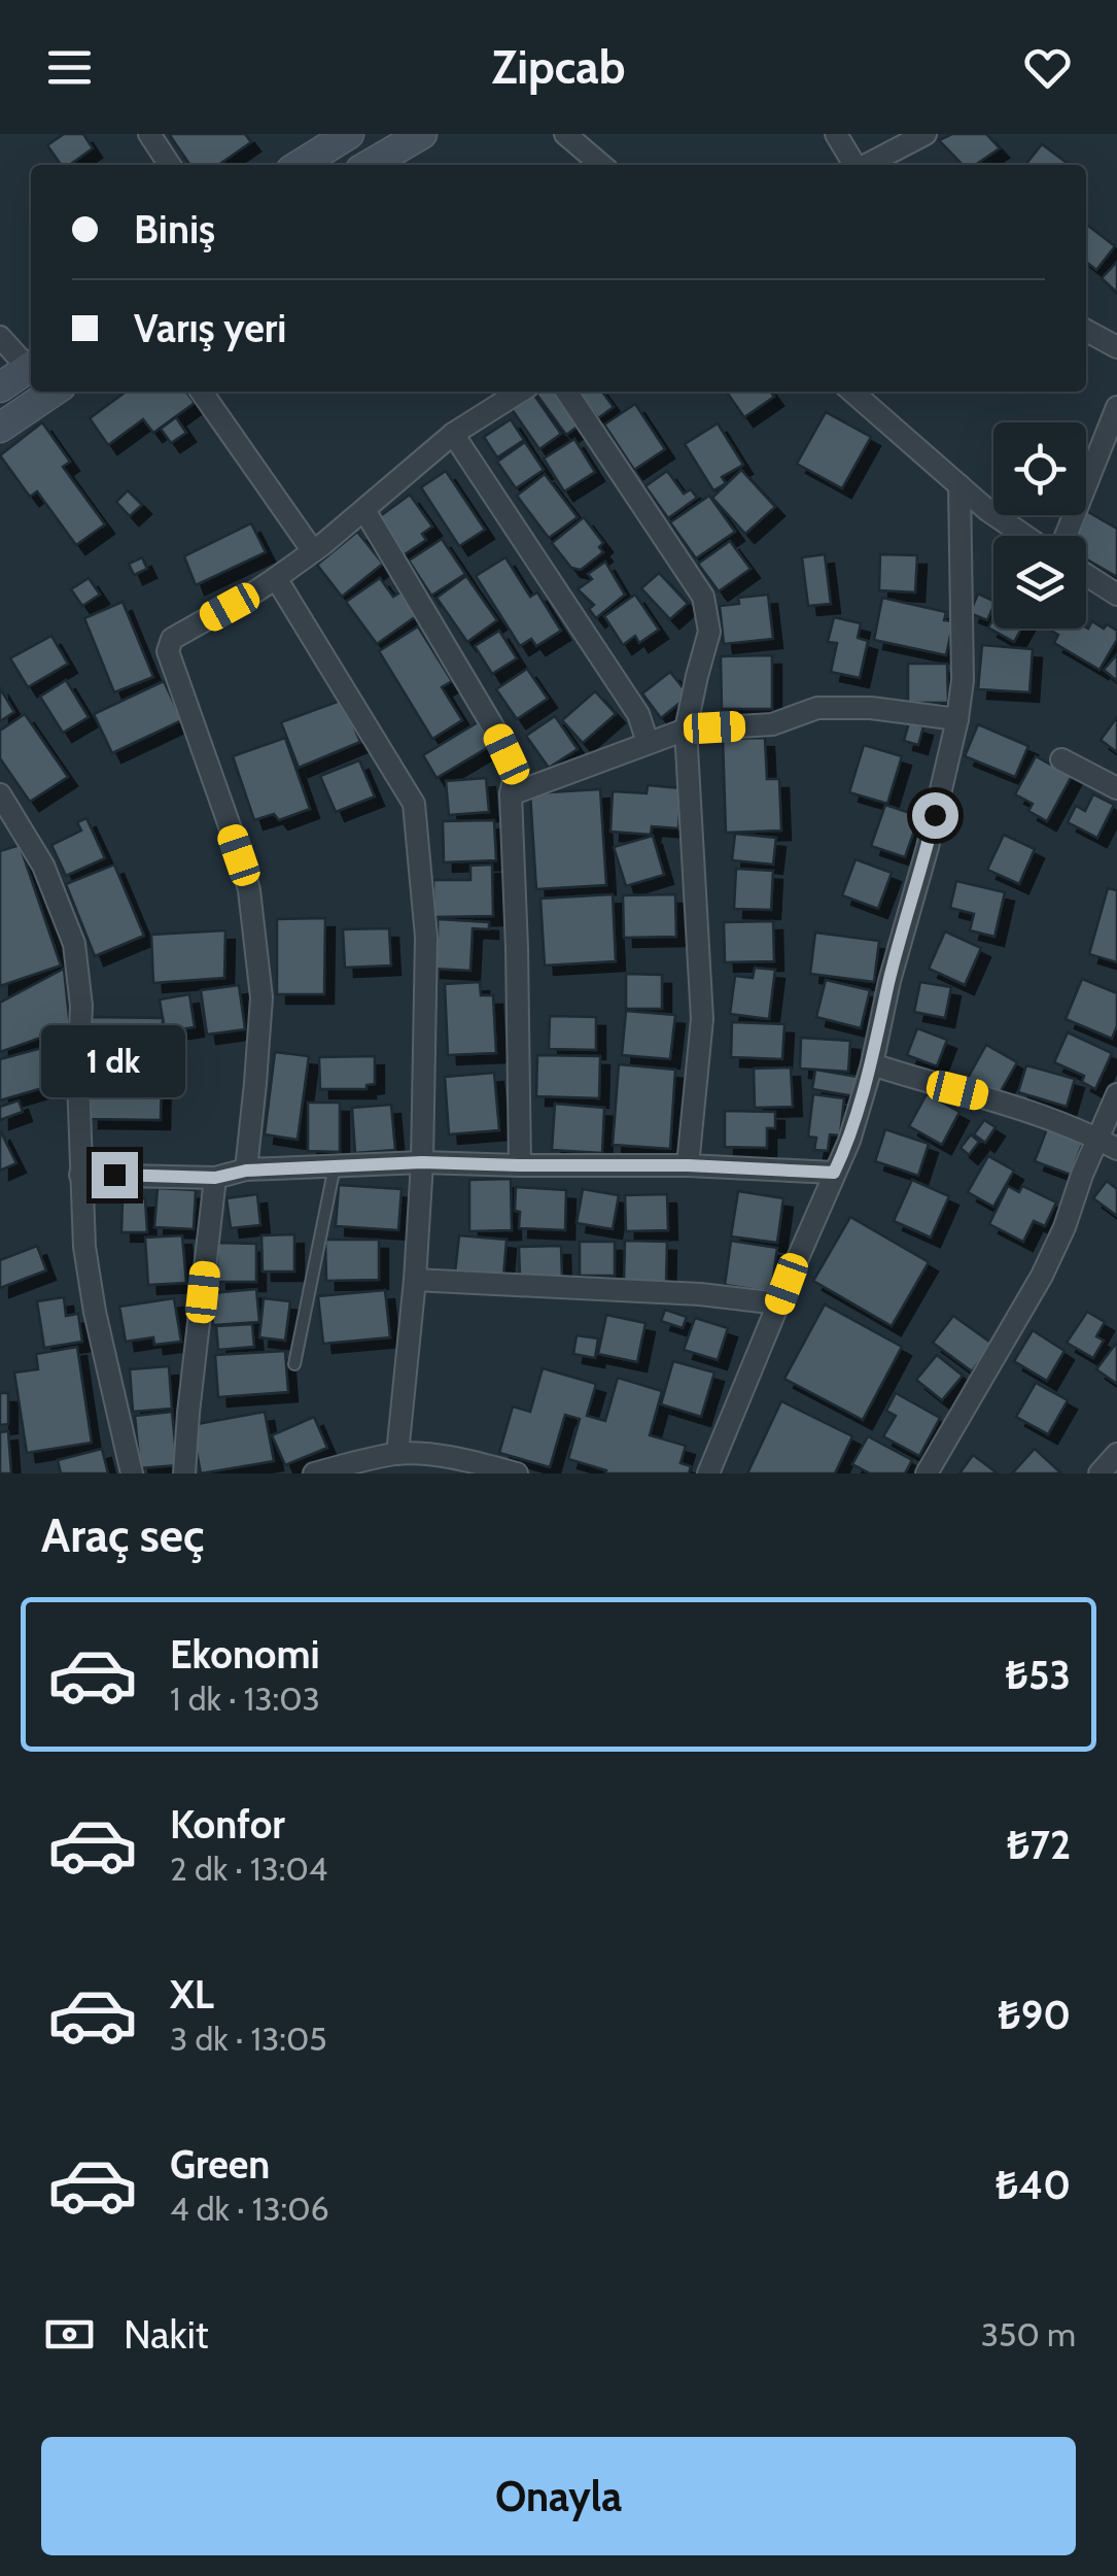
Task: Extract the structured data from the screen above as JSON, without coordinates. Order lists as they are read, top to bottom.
{
  "page": {
    "header": "Zipcab",
    "banner": ["Biniş", "Varış yeri"],
    "bubble": "1 dk",
    "heading": "Araç seç",
    "list": [
      {
        "name": "Ekonomi",
        "note": "1 dk · 13:03",
        "value": "₺53"
      },
      {
        "name": "Konfor",
        "note": "2 dk · 13:04",
        "value": "₺72"
      },
      {
        "name": "XL",
        "note": "3 dk · 13:05",
        "value": "₺90"
      },
      {
        "name": "Green",
        "note": "4 dk · 13:06",
        "value": "₺40"
      }
    ],
    "pay": ["Nakit", "350 m"],
    "buttons": "Onayla"
  }
}
